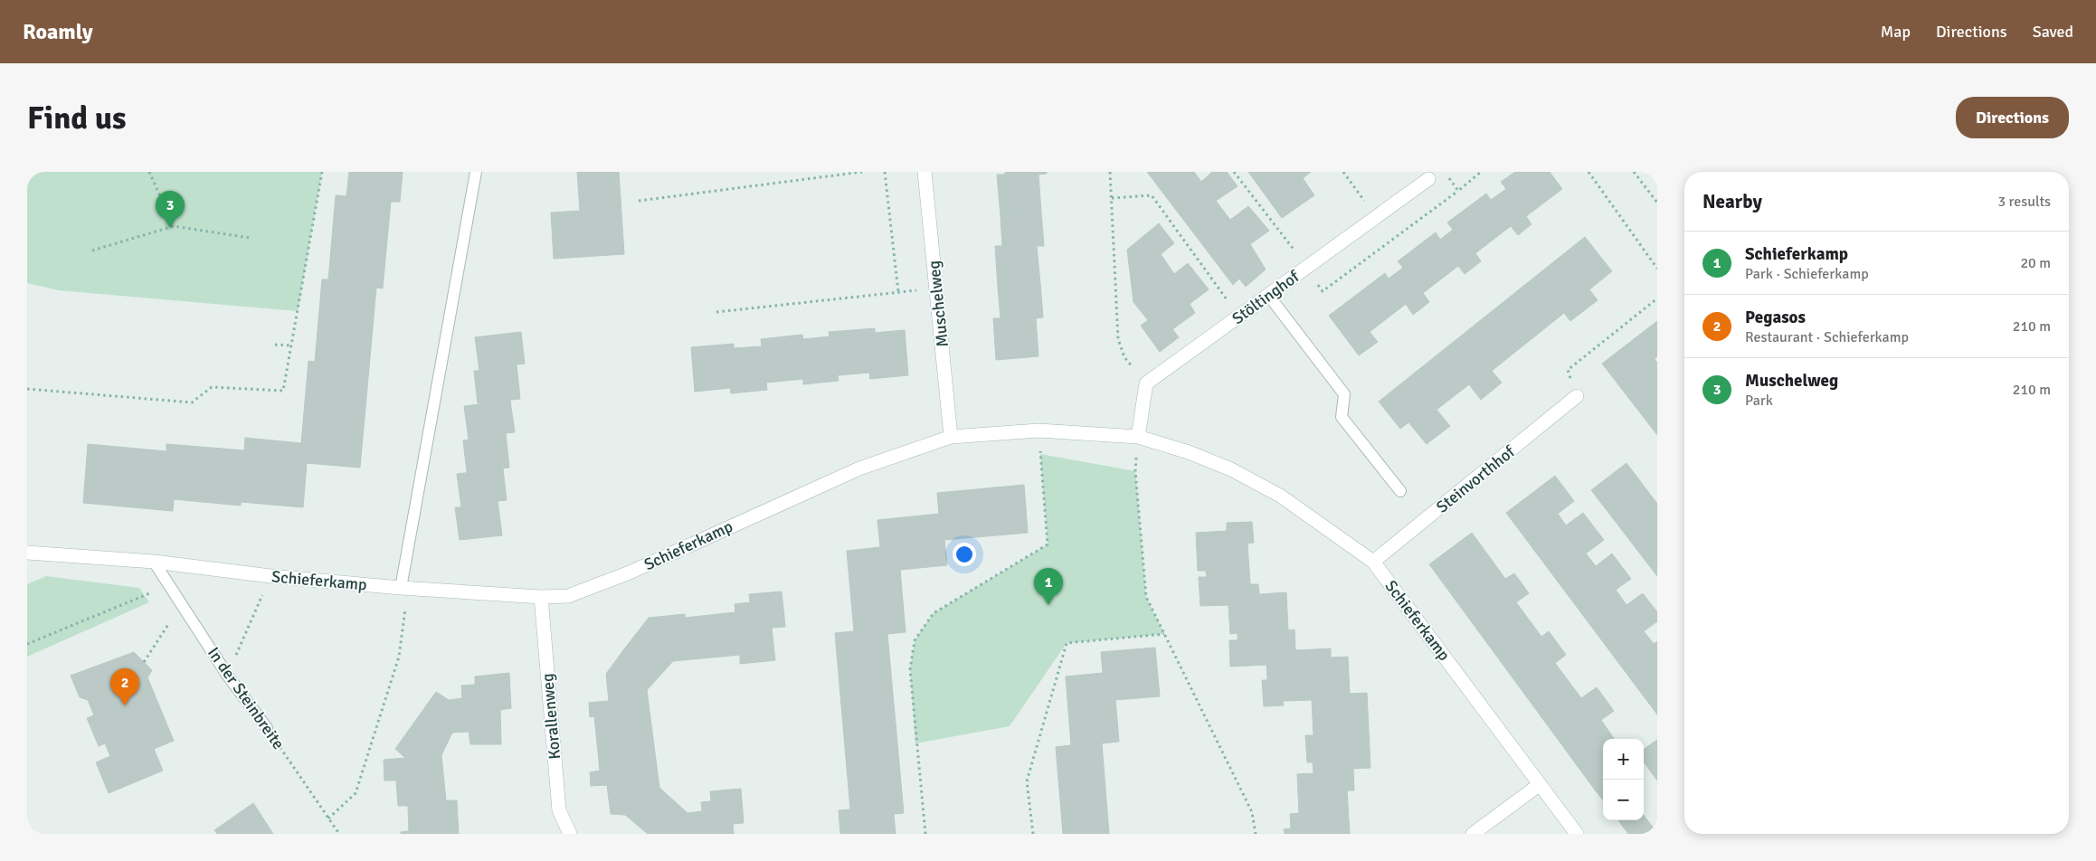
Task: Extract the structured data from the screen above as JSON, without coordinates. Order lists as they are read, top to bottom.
{
  "streets": {
    "street": [
      "Stöltinghof",
      "Muschelweg",
      "Steinvorthhof",
      "Schieferkamp",
      "Korallenweg"
    ],
    "lane": ["In der Steinbreite"]
  },
  "crossings": [
    ["Muschelweg", "Schieferkamp"],
    ["Steinvorthhof", "Schieferkamp"],
    ["Schieferkamp", "In der Steinbreite"],
    ["Schieferkamp", "Korallenweg"]
  ],
  "page": {
    "header": "Roamly",
    "nav": ["Map", "Directions", "Saved"],
    "buttons": "Directions",
    "title": "Find us",
    "heading": ["Nearby", "3 results"],
    "pins": ["3", "1", "2"],
    "list": [
      {
        "mark": "1",
        "name": "Schieferkamp",
        "note": "Park · Schieferkamp",
        "value": "20 m"
      },
      {
        "mark": "2",
        "name": "Pegasos",
        "note": "Restaurant · Schieferkamp",
        "value": "210 m"
      },
      {
        "mark": "3",
        "name": "Muschelweg",
        "note": "Park",
        "value": "210 m"
      }
    ],
    "map_buttons": ["+", "−"]
  }
}
